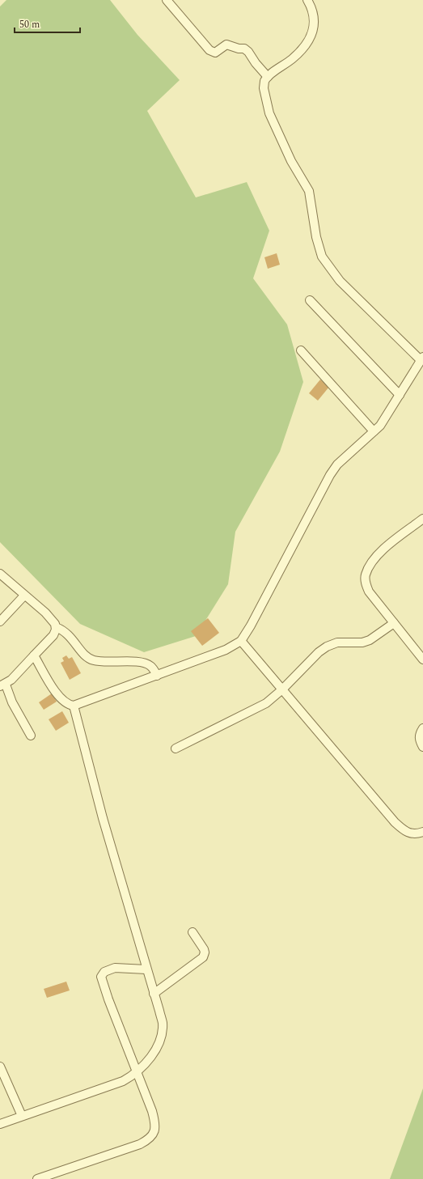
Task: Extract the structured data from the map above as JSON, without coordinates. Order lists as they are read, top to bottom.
{
  "scale_bar": "50 m"
}
